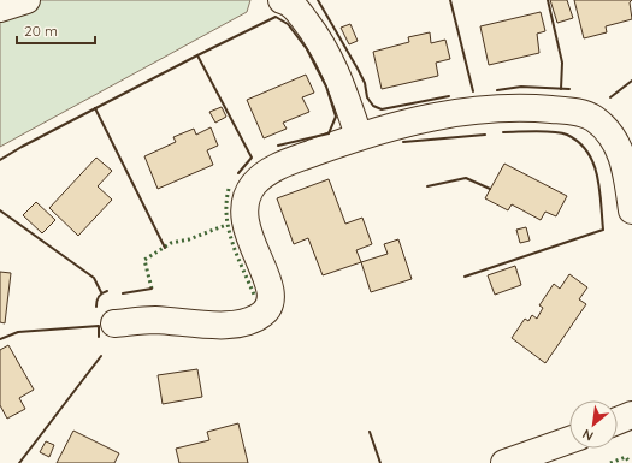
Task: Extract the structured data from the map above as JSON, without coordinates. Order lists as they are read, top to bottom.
{
  "scale_bar": "20 m",
  "north": "bottom left"
}
